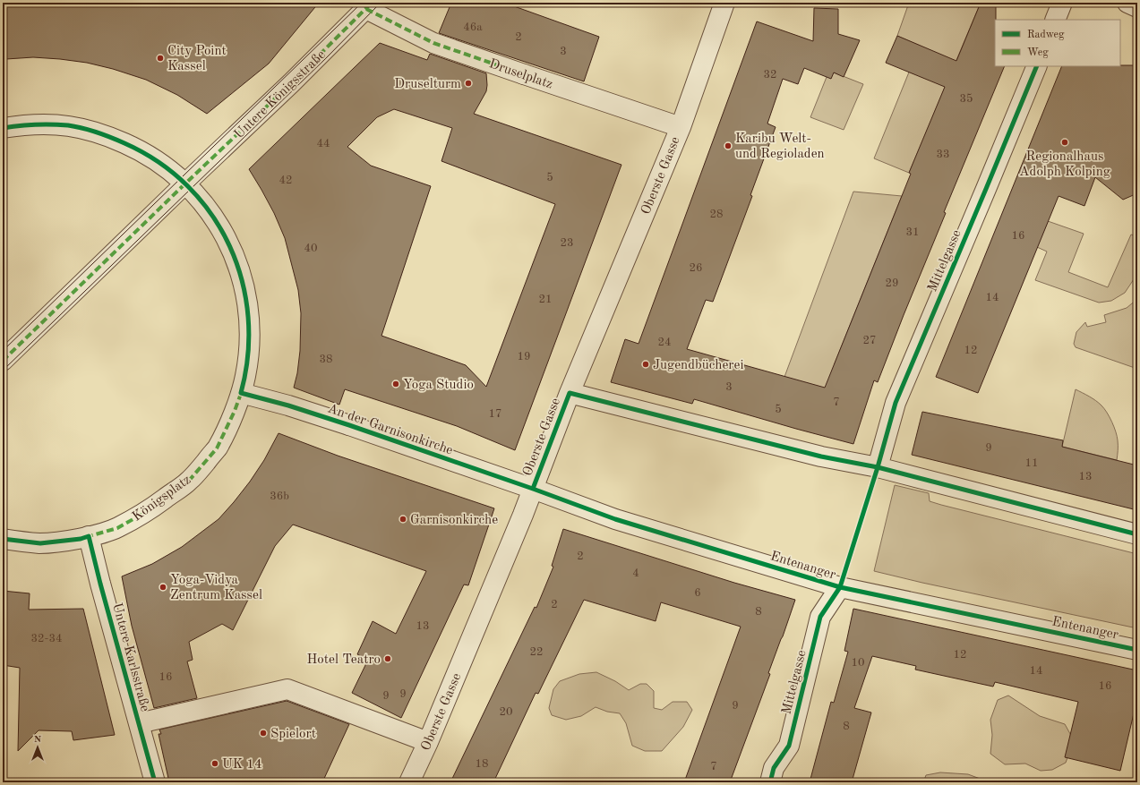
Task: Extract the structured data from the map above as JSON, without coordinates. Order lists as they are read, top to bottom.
{
  "streets": {
    "street": [
      "Druselplatz",
      "Untere Königsstraße",
      "Oberste Gasse",
      "Mittelgasse",
      "An der Garnisonkirche",
      "Königsplatz",
      "Entenanger",
      "Untere Karlsstraße"
    ]
  },
  "crossings": [
    ["Druselplatz", "Untere Königsstraße"],
    ["Druselplatz", "Oberste Gasse"],
    ["Untere Königsstraße", "Königsplatz"],
    ["Oberste Gasse", "An der Garnisonkirche"],
    ["Oberste Gasse", "Entenanger"],
    ["Mittelgasse", "Entenanger"],
    ["An der Garnisonkirche", "Königsplatz"],
    ["An der Garnisonkirche", "Entenanger"],
    ["Königsplatz", "Untere Karlsstraße"]
  ],
  "places": [
    "City Point Kassel",
    "Druselturm",
    "Regionalhaus Adolph Kolping",
    "Karibu Welt- und Regioladen",
    "Jugendbücherei",
    "Yoga Studio",
    "Garnisonkirche",
    "Yoga-Vidya Zentrum Kassel",
    "Hotel Teatro",
    "Spielort",
    "UK 14"
  ],
  "house_numbers": [
    "46a",
    "2",
    "3",
    "32",
    "35",
    "44",
    "33",
    "5",
    "42",
    "28",
    "31",
    "16",
    "23",
    "40",
    "26",
    "29",
    "14",
    "21",
    "27",
    "24",
    "12",
    "19",
    "38",
    "3",
    "7",
    "5",
    "17",
    "9",
    "11",
    "13",
    "36b",
    "2",
    "4",
    "6",
    "2",
    "8",
    "13",
    "32-34",
    "22",
    "12",
    "10",
    "14",
    "16",
    "16",
    "9",
    "9",
    "9",
    "20",
    "8",
    "18",
    "7"
  ],
  "legend": ["Radweg", "Weg"],
  "north": "top"
}
